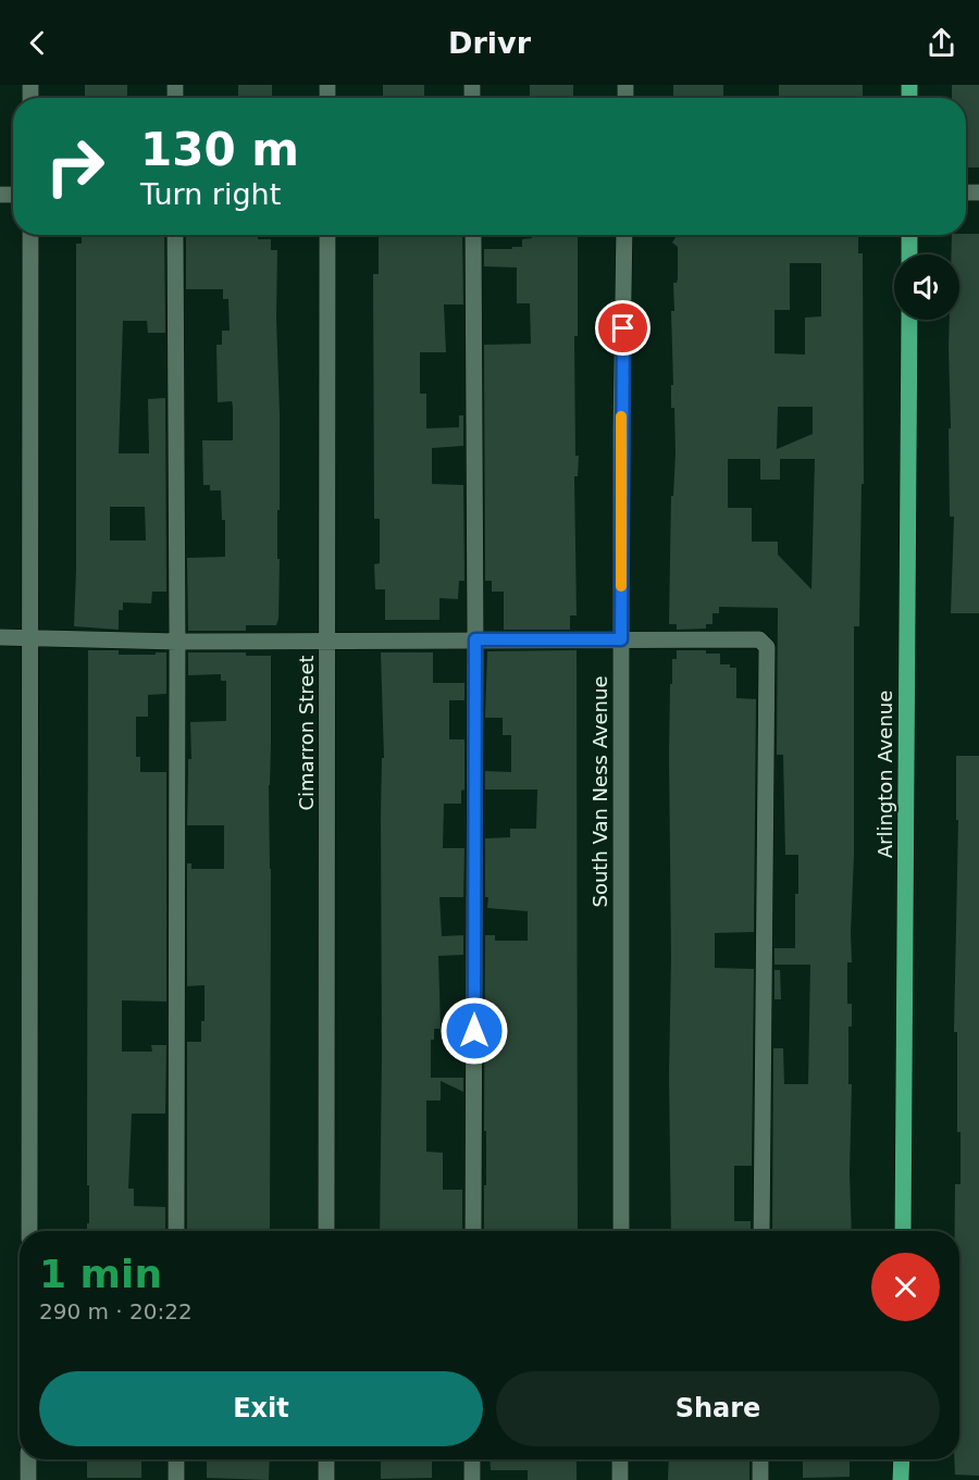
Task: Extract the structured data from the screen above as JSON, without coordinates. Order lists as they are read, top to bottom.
{
  "streets": {
    "main road": ["Arlington Avenue"],
    "street": ["Cimarron Street", "South Van Ness Avenue"]
  },
  "page": {
    "header": "Drivr",
    "turn": ["130 m", "Turn right"],
    "heading": ["1 min", "290 m · 20:22"],
    "buttons": ["Exit", "Share"]
  }
}
